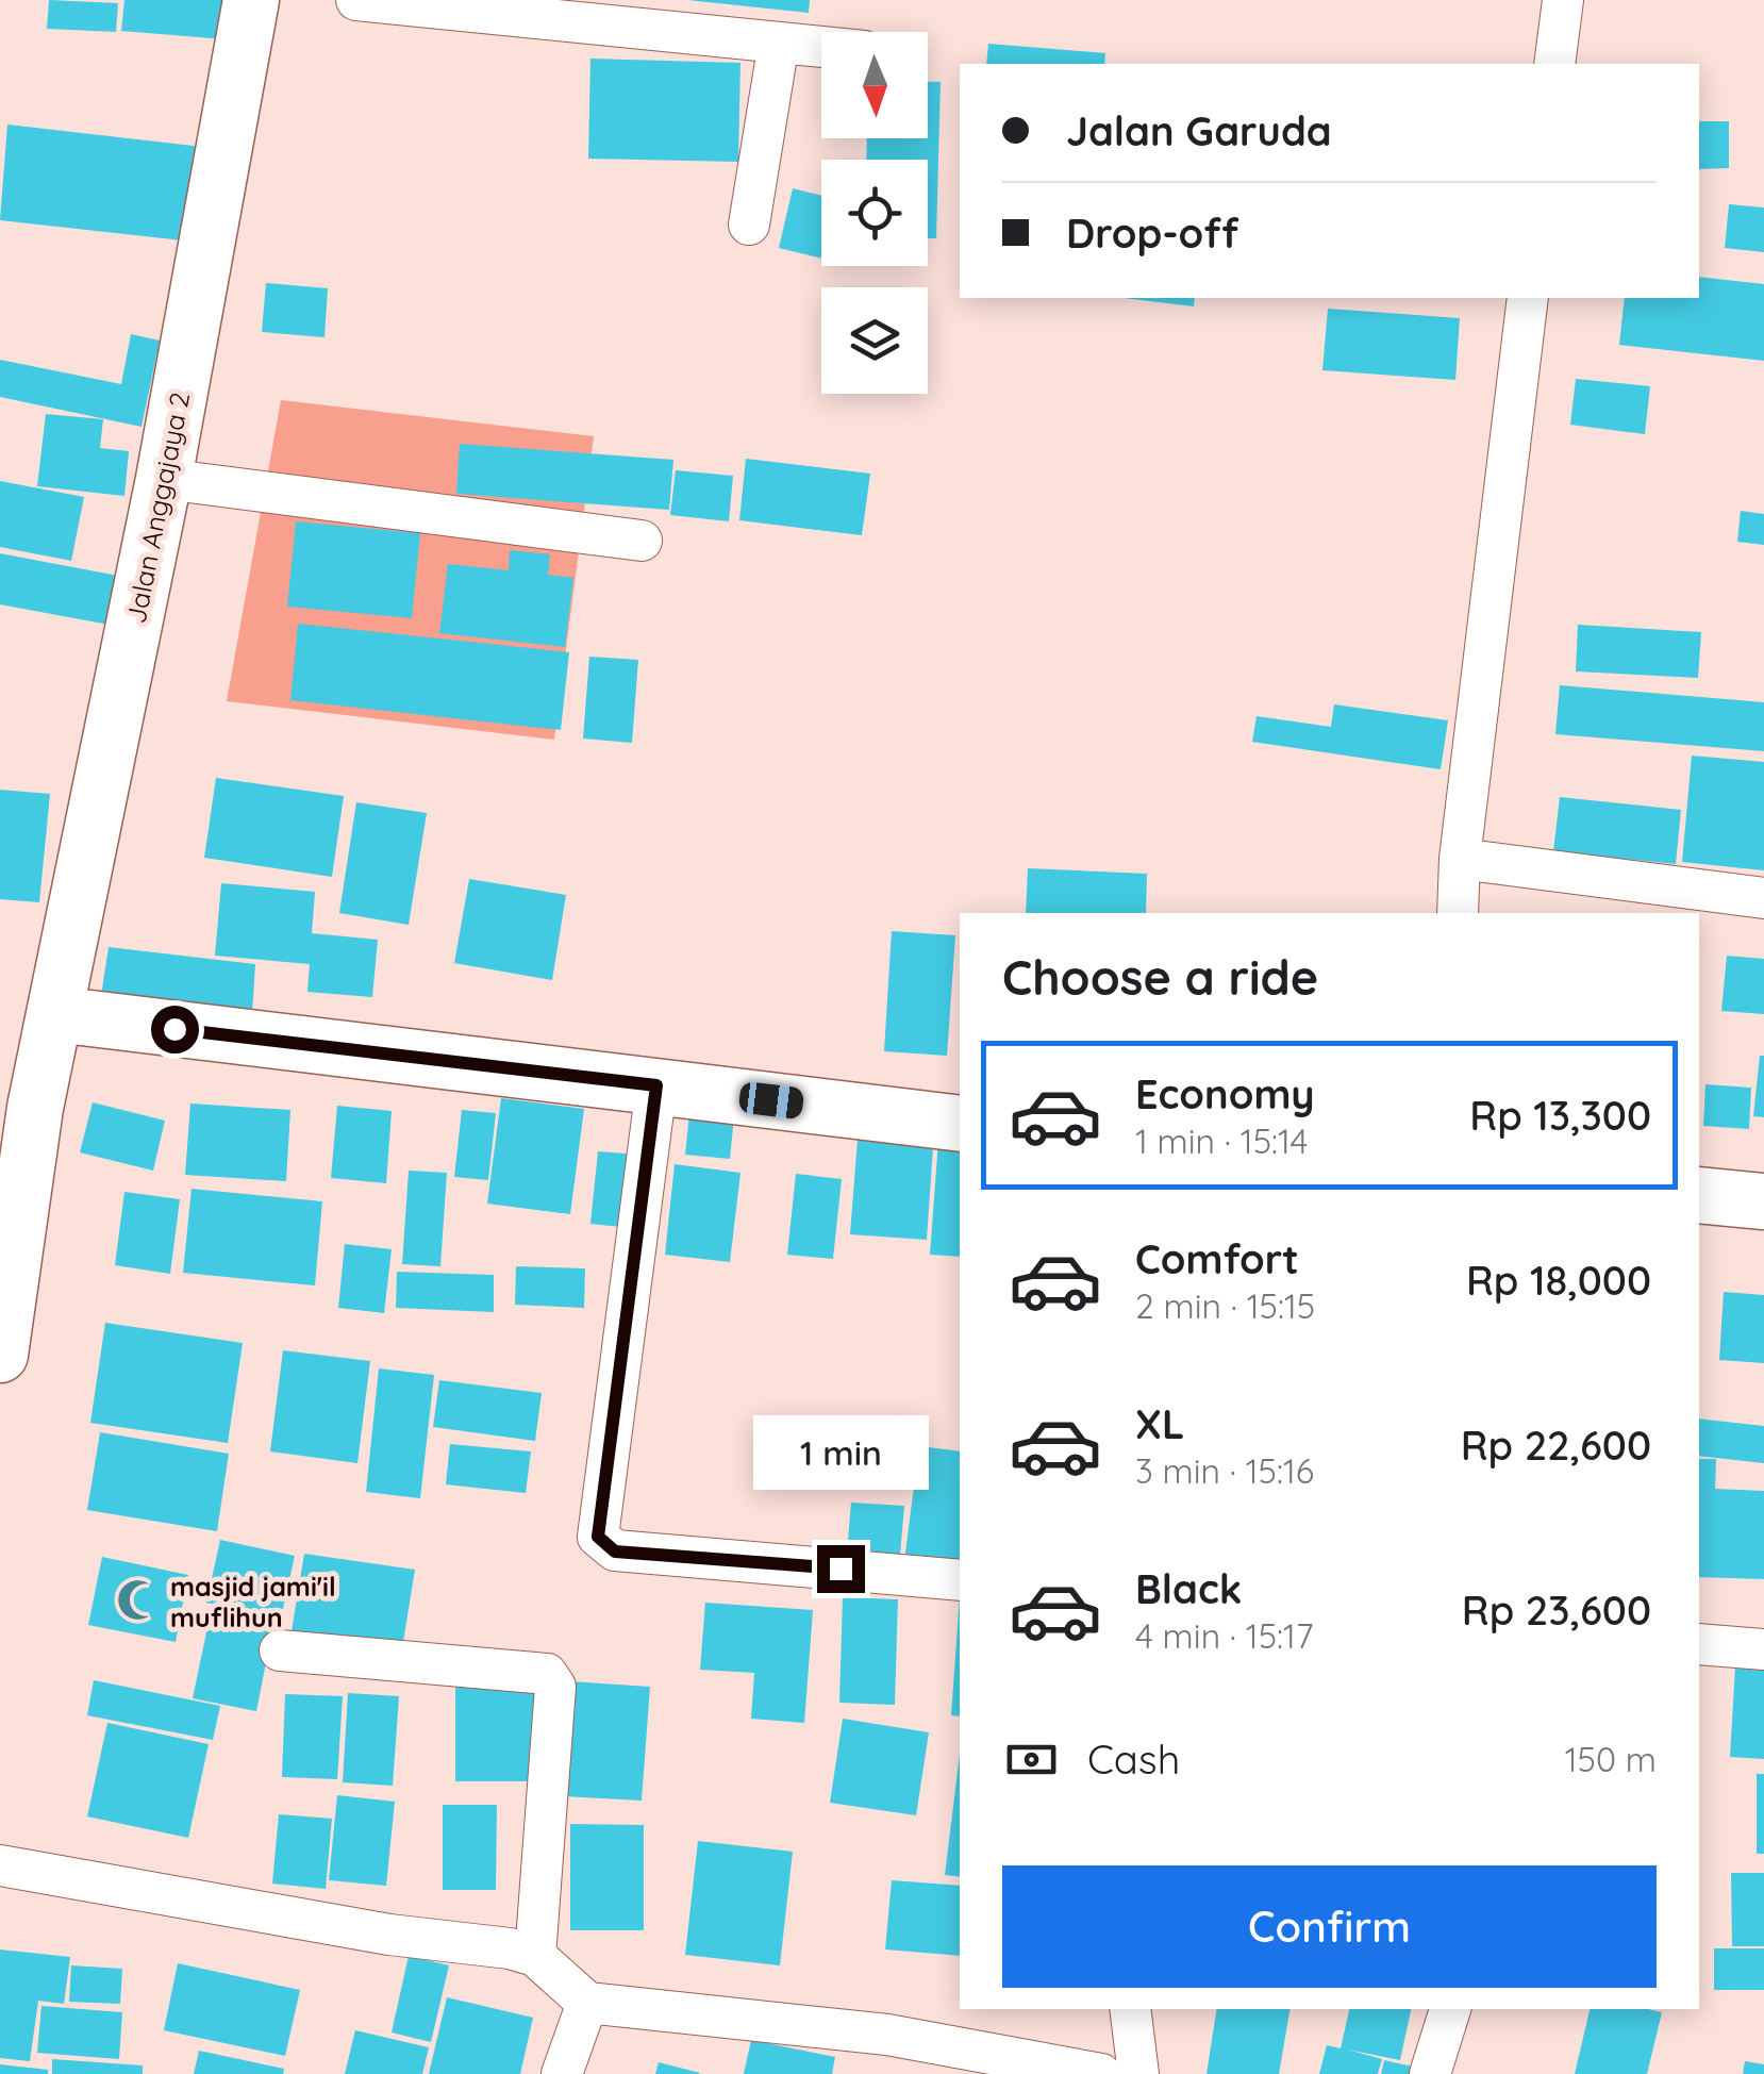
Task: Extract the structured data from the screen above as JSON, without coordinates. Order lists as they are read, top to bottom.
{
  "streets": {
    "street": ["Jalan Anggajaya 2"]
  },
  "places": {
    "mosque": ["masjid jami'il muflihun"]
  },
  "north": "bottom",
  "page": {
    "banner": ["Jalan Garuda", "Drop-off"],
    "heading": "Choose a ride",
    "list": [
      {
        "name": "Economy",
        "note": "1 min · 15:14",
        "value": "Rp 13,300"
      },
      {
        "name": "Comfort",
        "note": "2 min · 15:15",
        "value": "Rp 18,000"
      },
      {
        "name": "XL",
        "note": "3 min · 15:16",
        "value": "Rp 22,600"
      },
      {
        "name": "Black",
        "note": "4 min · 15:17",
        "value": "Rp 23,600"
      }
    ],
    "bubble": "1 min",
    "pay": ["Cash", "150 m"],
    "buttons": "Confirm"
  }
}
